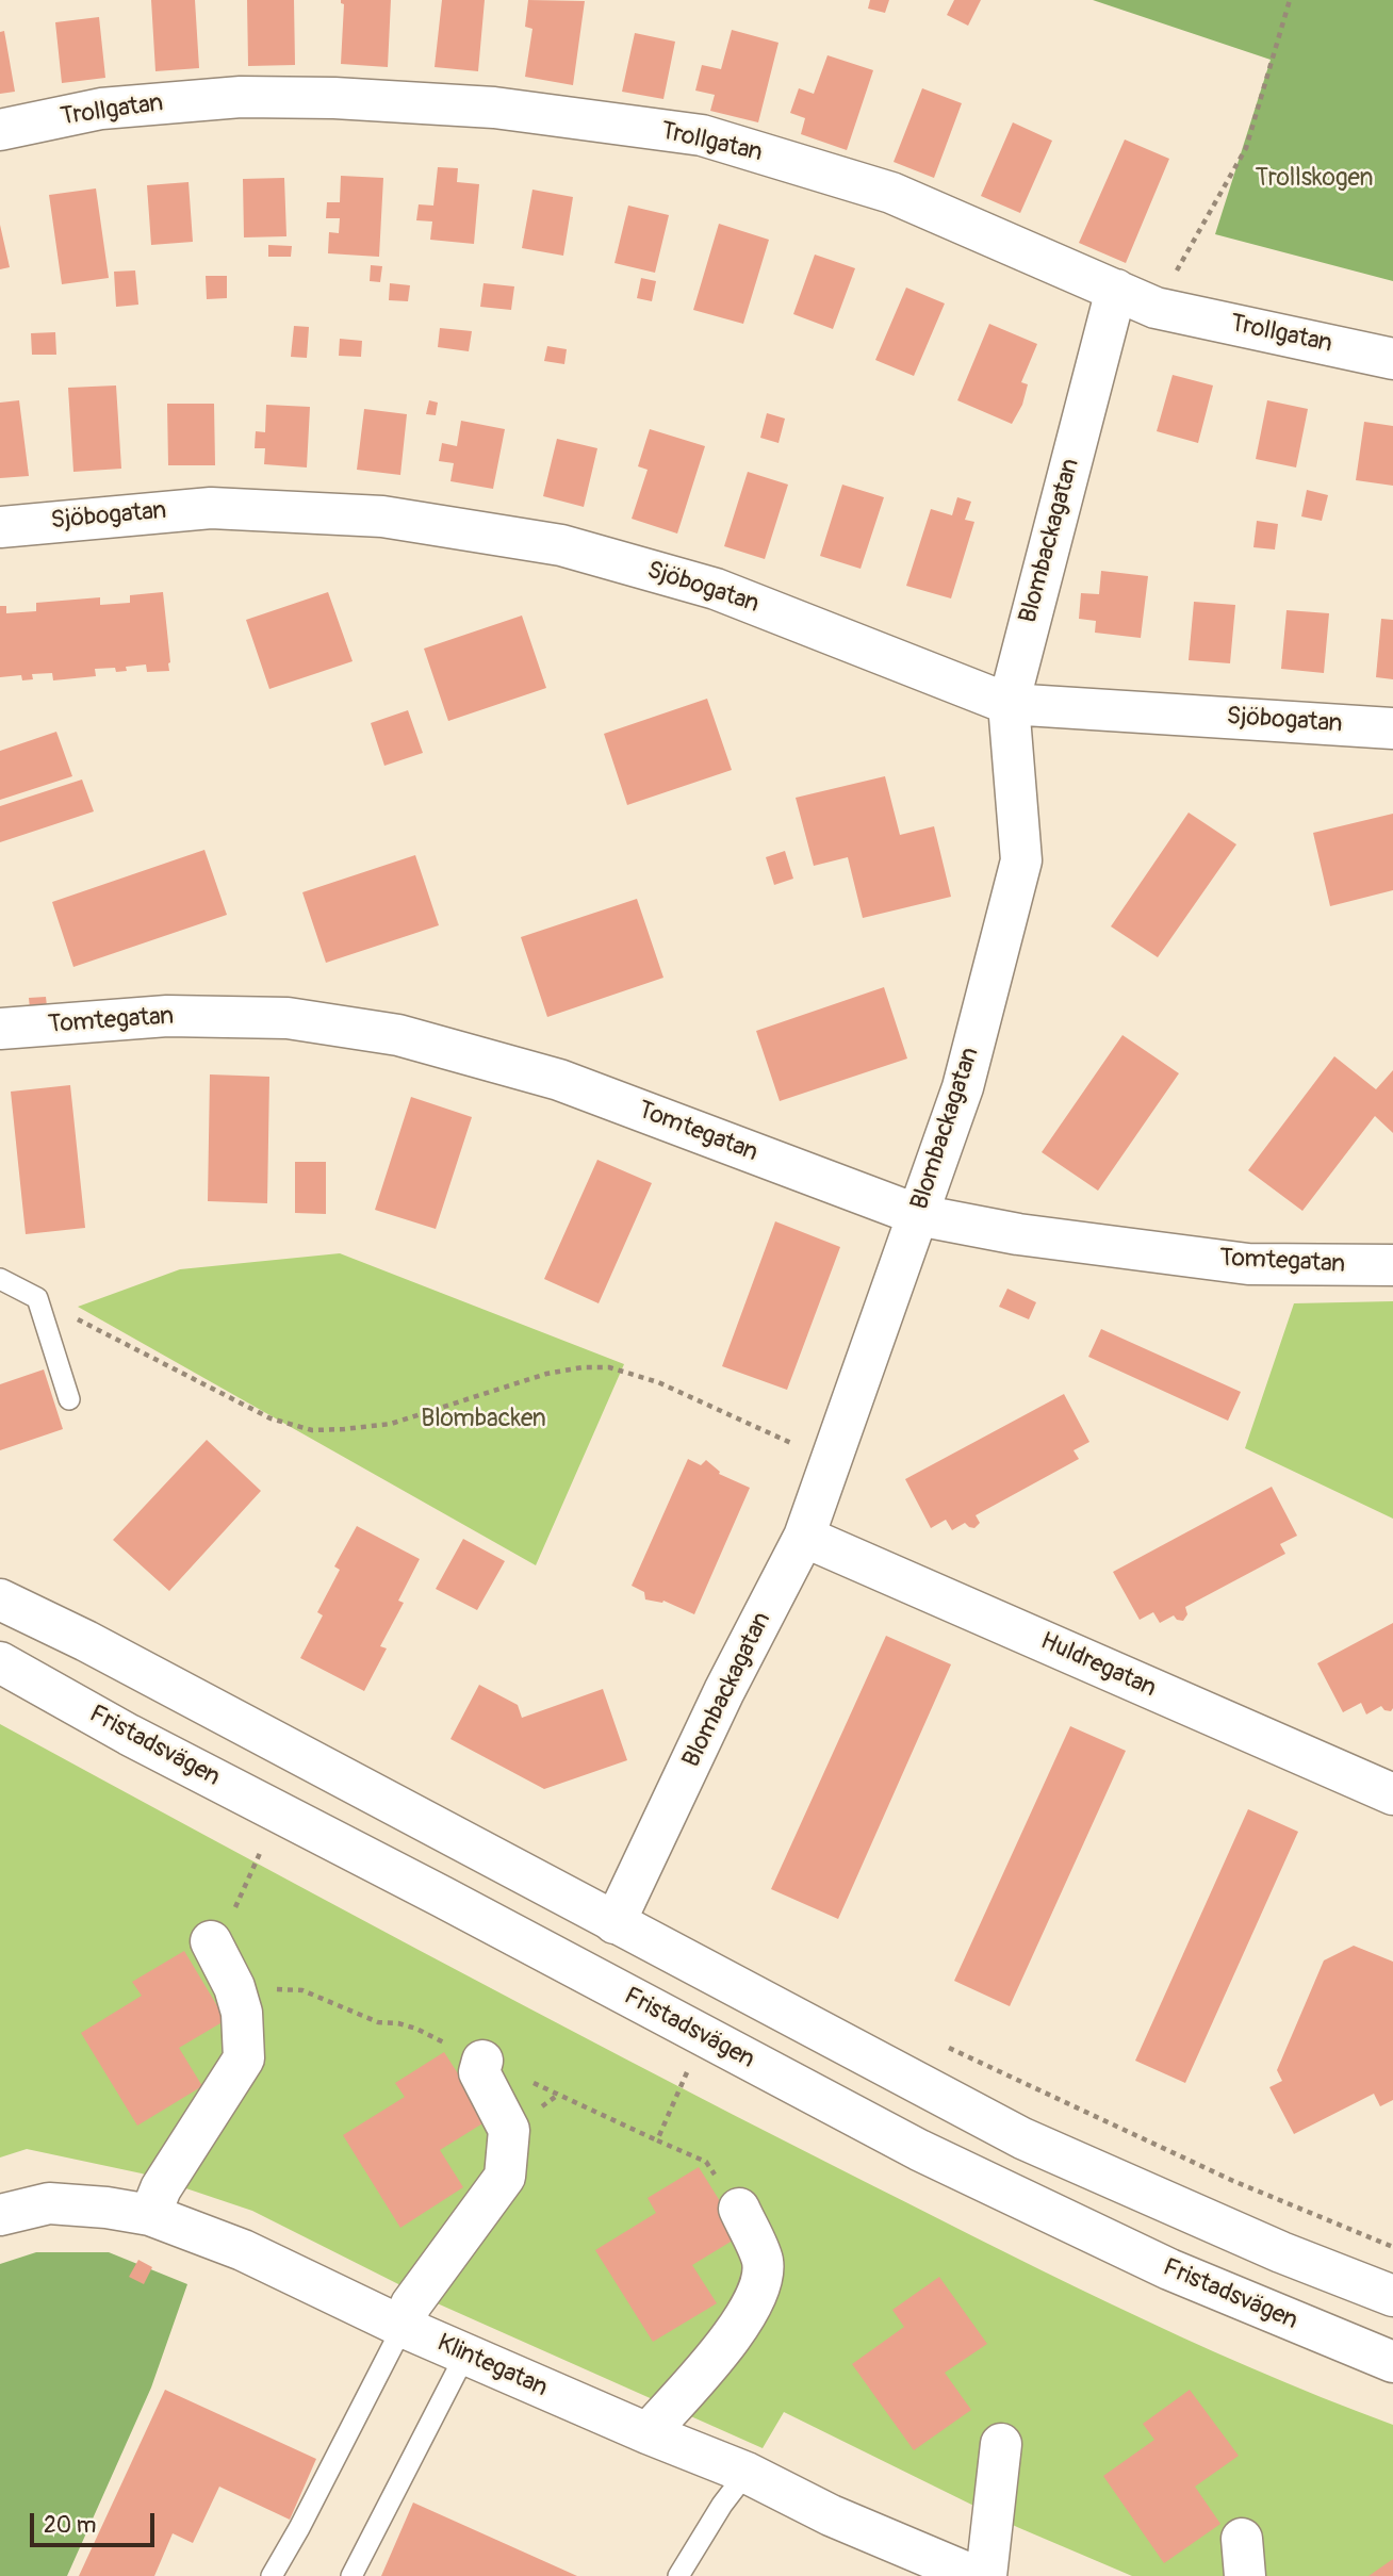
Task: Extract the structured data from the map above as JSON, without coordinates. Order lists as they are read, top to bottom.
{
  "streets": {
    "street": [
      "Trollgatan",
      "Sjöbogatan",
      "Blombackagatan",
      "Tomtegatan",
      "Huldregatan",
      "Fristadsvägen",
      "Klintegatan"
    ]
  },
  "crossings": [
    ["Trollgatan", "Blombackagatan"],
    ["Sjöbogatan", "Blombackagatan"],
    ["Blombackagatan", "Tomtegatan"],
    ["Blombackagatan", "Huldregatan"]
  ],
  "parks": ["Trollskogen", "Blombacken"],
  "scale_bar": "20 m"
}
